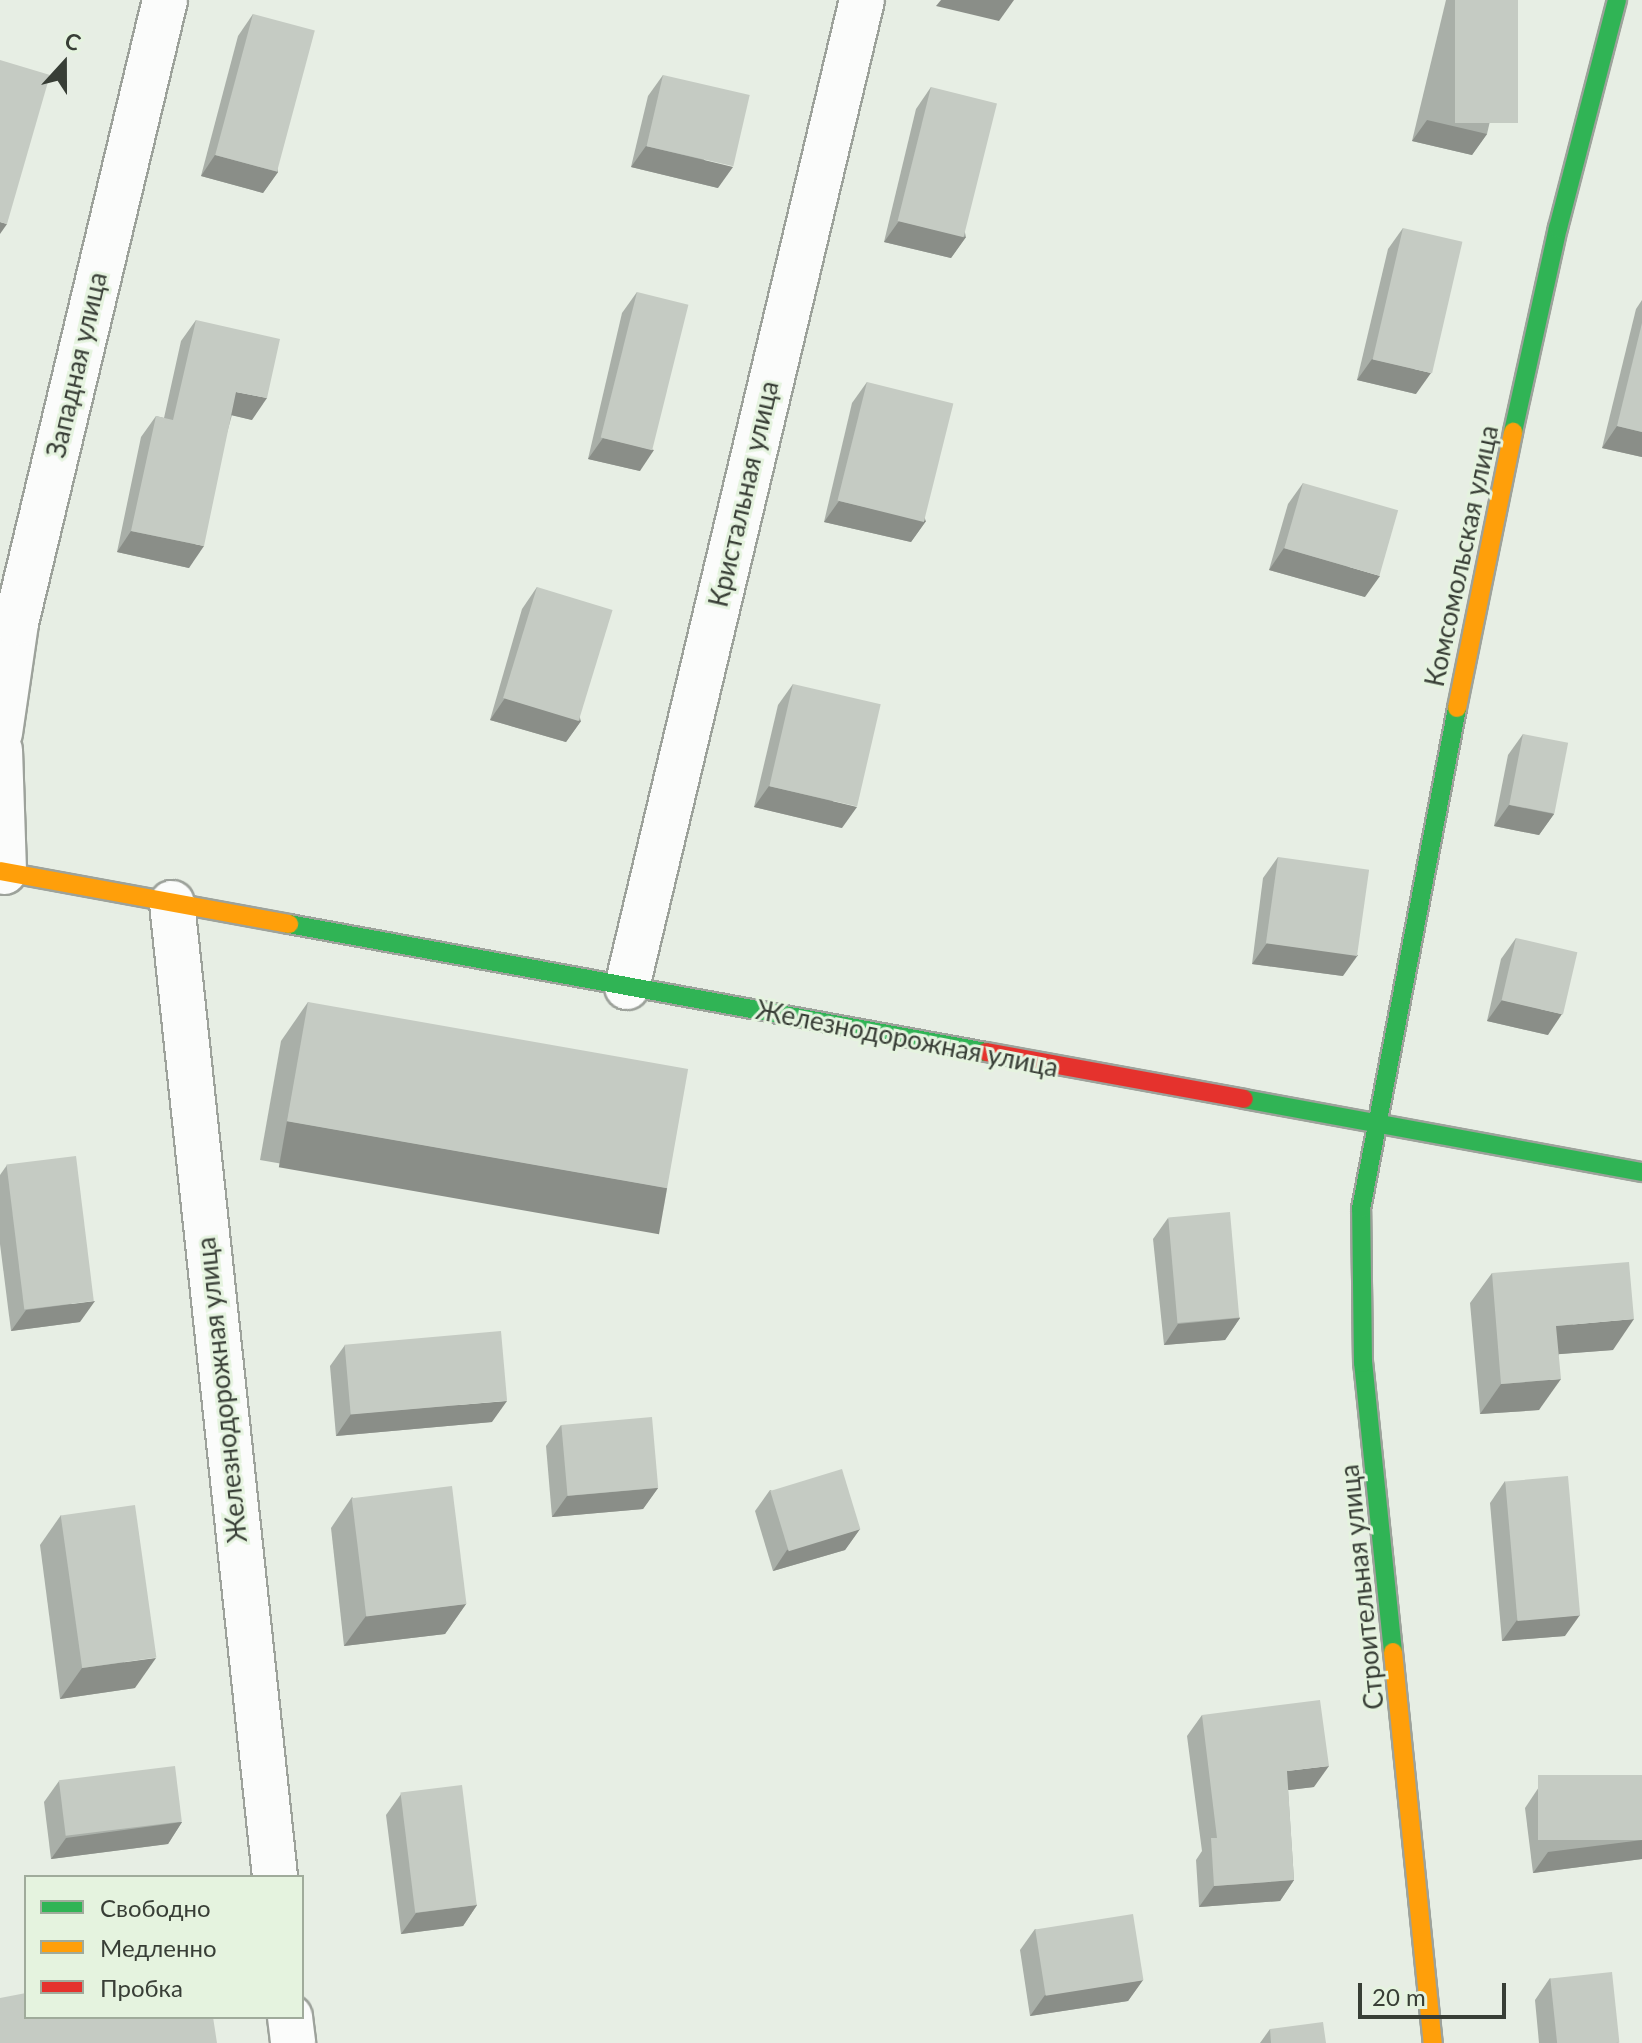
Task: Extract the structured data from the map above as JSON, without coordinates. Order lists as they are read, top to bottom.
{
  "streets": {
    "street": [
      "Западная улица",
      "Кристальная улица",
      "Комсомольская улица",
      "Железнодорожная улица",
      "Строительная улица"
    ]
  },
  "crossings": [
    ["Кристальная улица", "Железнодорожная улица"],
    ["Комсомольская улица", "Железнодорожная улица"],
    ["Комсомольская улица", "Строительная улица"],
    ["Железнодорожная улица", "Строительная улица"]
  ],
  "legend": ["Свободно", "Медленно", "Пробка"],
  "scale_bar": "20 m",
  "north": "top"
}
